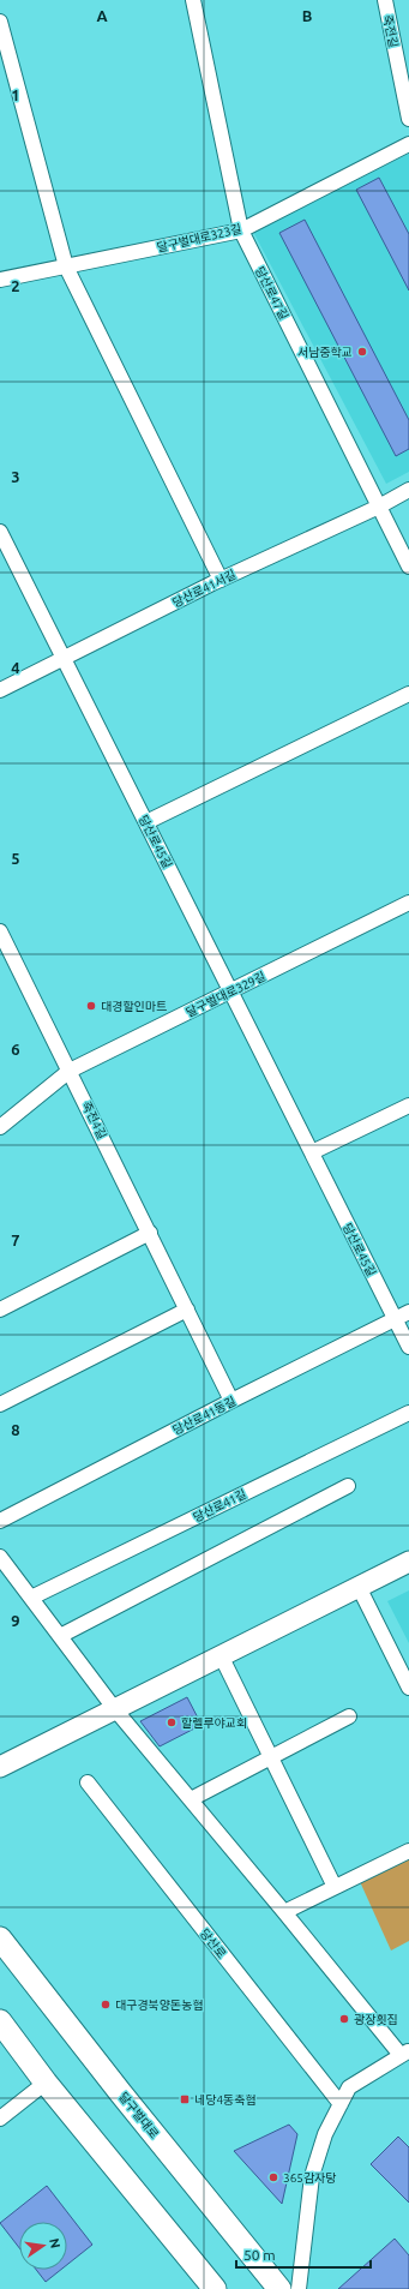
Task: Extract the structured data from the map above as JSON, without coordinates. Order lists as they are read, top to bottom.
{
  "streets": {
    "main road": ["달구벌대로"],
    "street": [
      "죽전길",
      "달구벌대로323길",
      "당산로47길",
      "당산로41서길",
      "당산로45길",
      "달구벌대로329길",
      "죽전4길",
      "당산로41동길",
      "당산로41길",
      "당산로"
    ]
  },
  "crossings": [
    ["달구벌대로323길", "당산로47길"],
    ["당산로47길", "당산로41서길"],
    ["당산로41서길", "당산로45길"],
    ["당산로45길", "달구벌대로329길"],
    ["당산로45길", "당산로41동길"],
    ["달구벌대로329길", "죽전4길"],
    ["죽전4길", "당산로41동길"]
  ],
  "places": {
    "other": [
      "서남중학교",
      "대경할인마트",
      "할렐루야교회",
      "대구경북양돈농협",
      "광장횟집",
      "365감자탕"
    ],
    "transit": ["네당4동축협"]
  },
  "scale_bar": "50 m",
  "north": "right",
  "grid": {
    "columns": ["A", "B"],
    "rows": [
      "1",
      "2",
      "3",
      "4",
      "5",
      "6",
      "7",
      "8",
      "9"
    ]
  }
}
